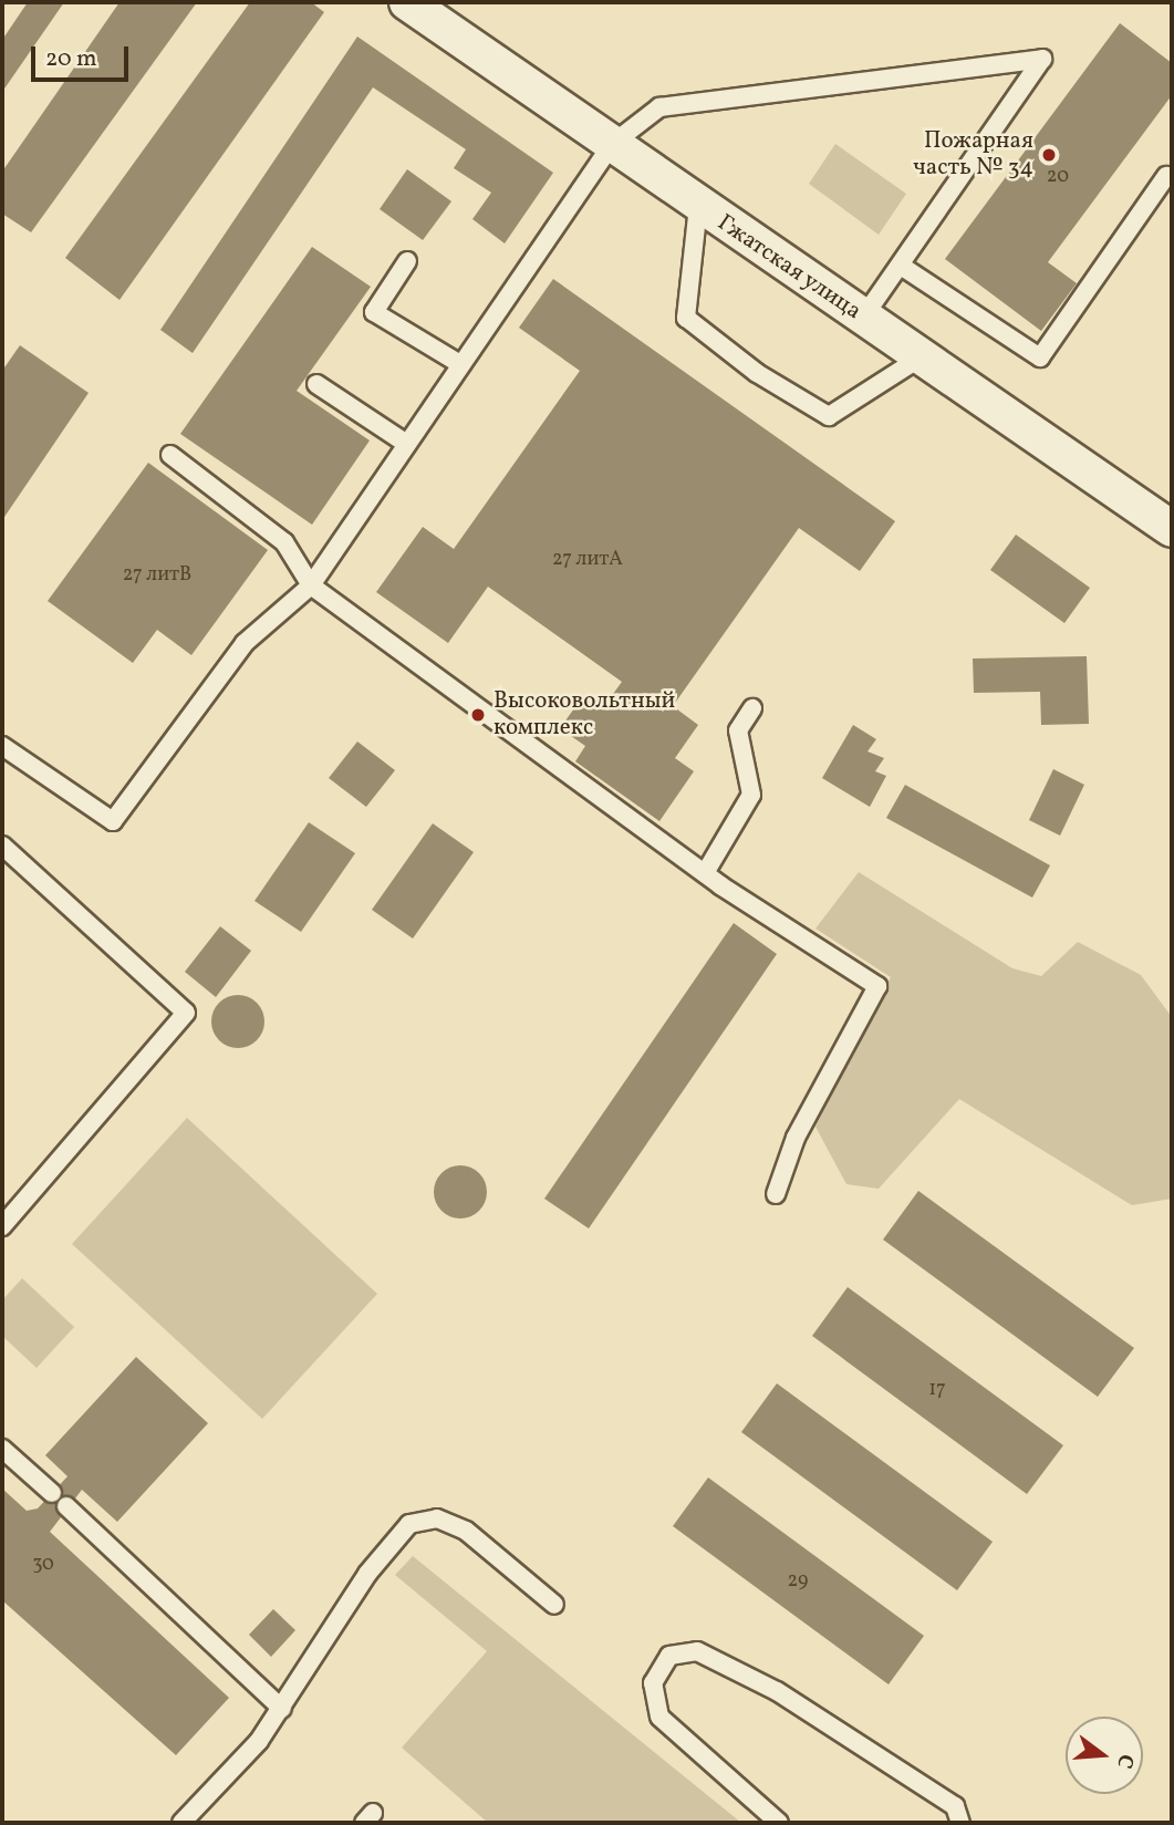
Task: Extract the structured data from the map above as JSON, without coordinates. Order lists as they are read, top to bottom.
{
  "streets": {
    "street": ["Гжатская улица"]
  },
  "places": ["Пожарная часть № 34", "Высоковольтный комплекc"],
  "house_numbers": [
    "20",
    "27 литА",
    "27 литВ",
    "17",
    "30",
    "29"
  ],
  "scale_bar": "20 m",
  "north": "right"
}
